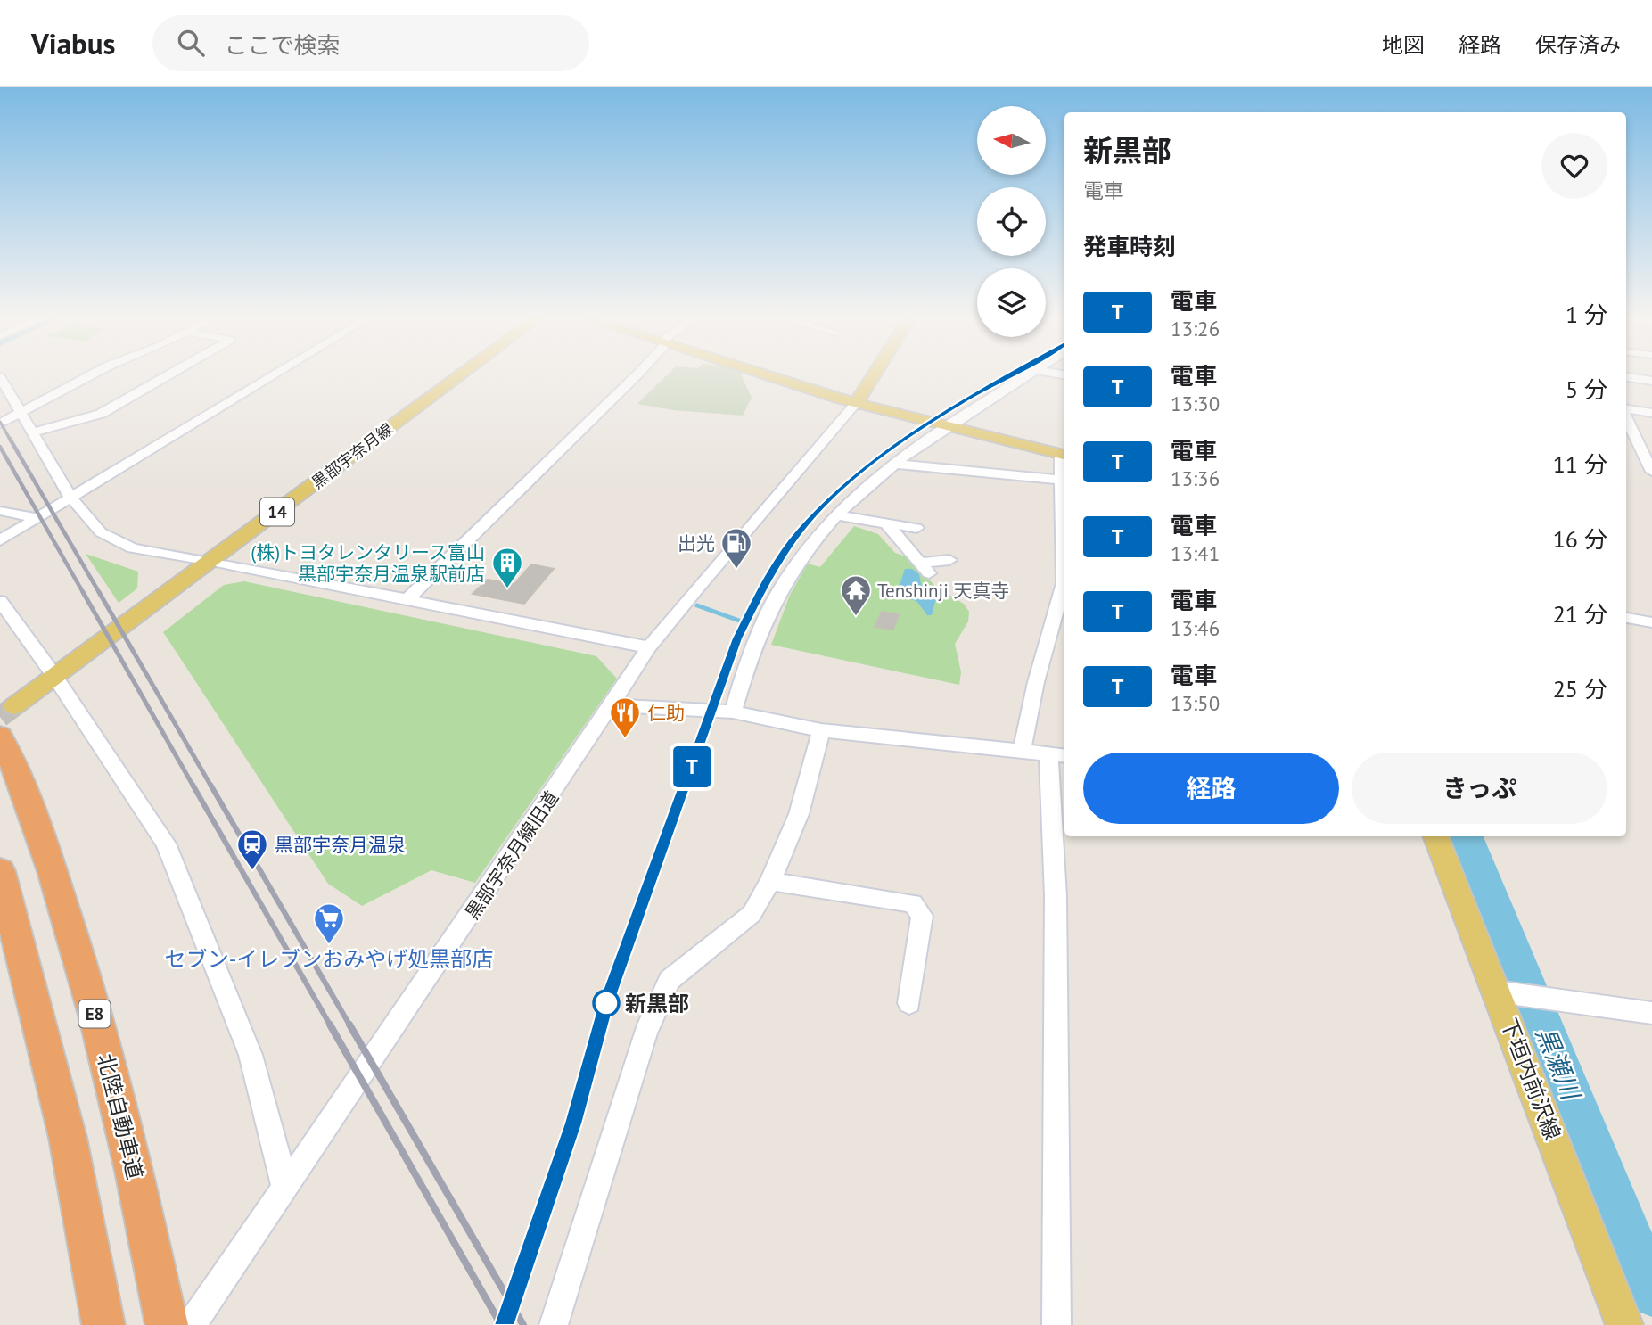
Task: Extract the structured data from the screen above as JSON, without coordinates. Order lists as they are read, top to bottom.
{
  "streets": {
    "highway": ["E8", "北陸自動車道"],
    "main road": ["黒部宇奈月線", "14", "下垣内前沢線"],
    "street": ["黒部宇奈月線旧道"]
  },
  "crossings": [
    ["黒部宇奈月線旧道", "北陸自動車道"]
  ],
  "water": ["黒瀬川"],
  "places": {
    "fuel station": ["出光"],
    "building": ["(株)トヨタレンタリース富山 黒部宇奈月温泉駅前店"],
    "temple": ["Tenshinji 天真寺"],
    "restaurant": ["仁助"],
    "station": ["黒部宇奈月温泉"],
    "supermarket": ["セブン-イレブンおみやげ処黒部店"],
    "other": ["新黒部"]
  },
  "north": "left",
  "page": {
    "header": "Viabus",
    "search": "ここで検索",
    "nav": ["地図", "経路", "保存済み"],
    "on_map": "T",
    "heading": [
      ["新黒部", "電車"],
      "発車時刻"
    ],
    "list": [
      {
        "mark": "T",
        "name": "電車",
        "note": "13:26",
        "value": "1 分"
      },
      {
        "mark": "T",
        "name": "電車",
        "note": "13:30",
        "value": "5 分"
      },
      {
        "mark": "T",
        "name": "電車",
        "note": "13:36",
        "value": "11 分"
      },
      {
        "mark": "T",
        "name": "電車",
        "note": "13:41",
        "value": "16 分"
      },
      {
        "mark": "T",
        "name": "電車",
        "note": "13:46",
        "value": "21 分"
      },
      {
        "mark": "T",
        "name": "電車",
        "note": "13:50",
        "value": "25 分"
      }
    ],
    "buttons": ["経路", "きっぷ"]
  }
}
